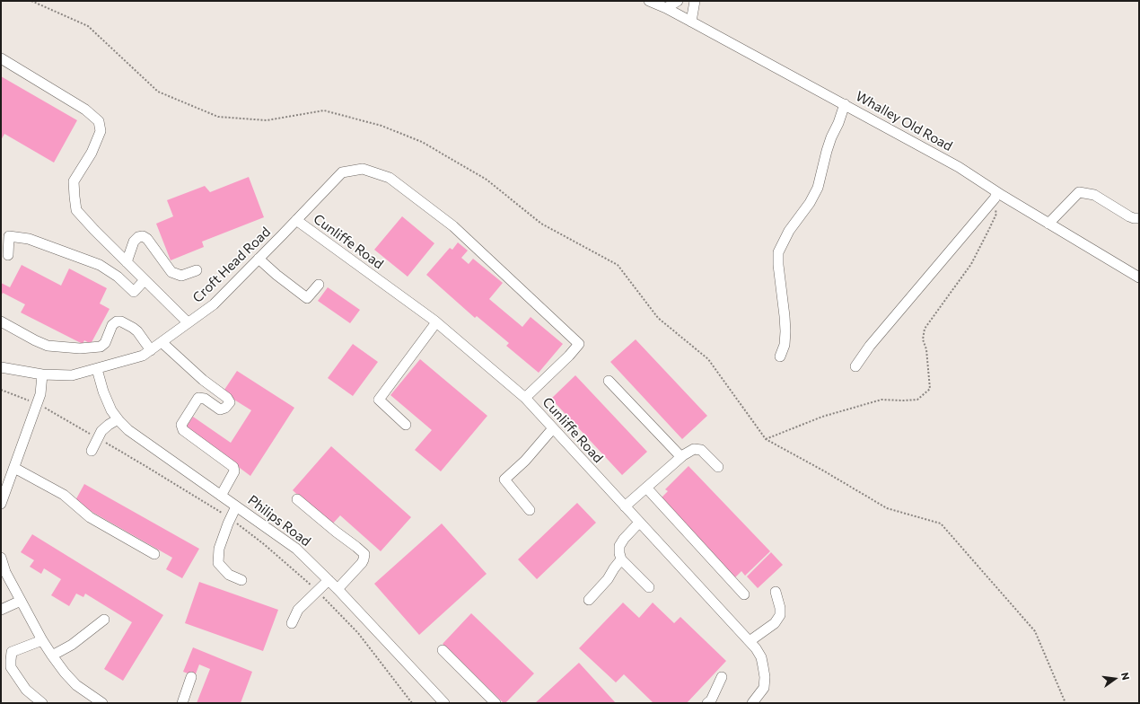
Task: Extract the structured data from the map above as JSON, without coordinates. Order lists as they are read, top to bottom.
{
  "streets": {
    "street": [
      "Whalley Old Road",
      "Cunliffe Road",
      "Croft Head Road",
      "Philips Road"
    ]
  },
  "crossings": [
    ["Cunliffe Road", "Croft Head Road"],
    ["Croft Head Road", "Philips Road"]
  ],
  "north": "right"
}
